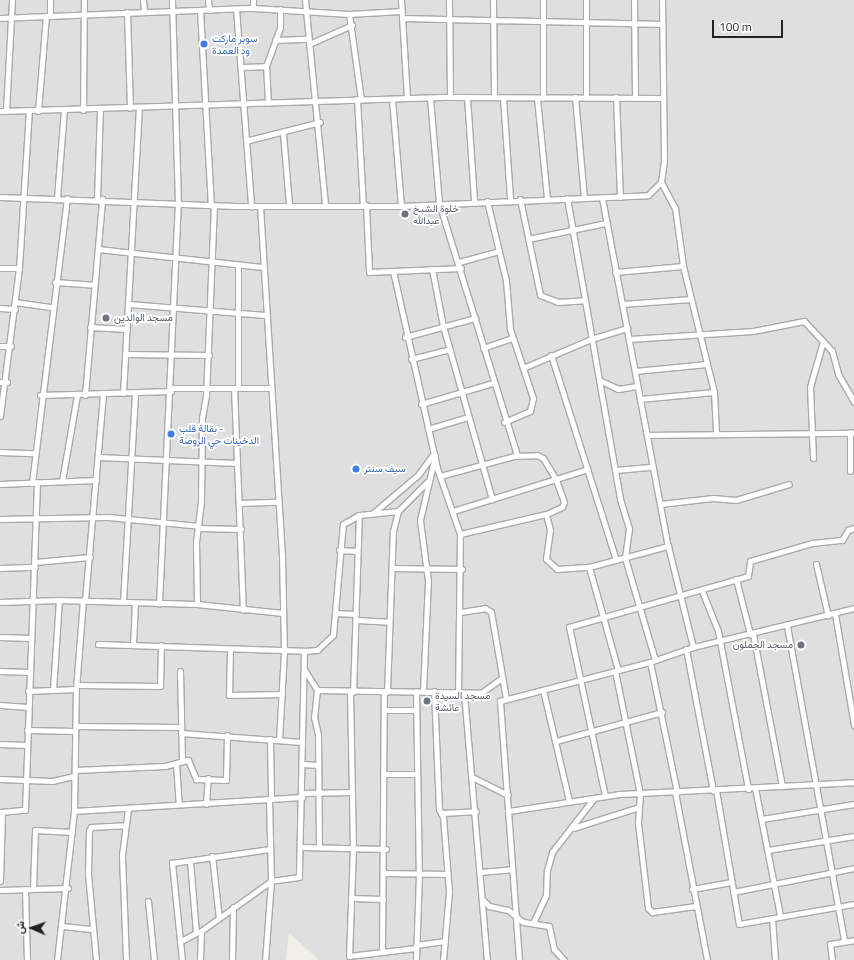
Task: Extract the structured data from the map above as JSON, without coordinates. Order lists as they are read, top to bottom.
{
  "places": [
    "سوبر ماركت ود العمدة",
    "خلوة الشيخ عبدالله",
    "مسجد الوالدين",
    "بقالة قلب - الدخينات حي الروضة",
    "سيف سنتر",
    "مسجد الجملون",
    "مسجد السيدة عائشة"
  ],
  "scale_bar": "100 m",
  "north": "left"
}
